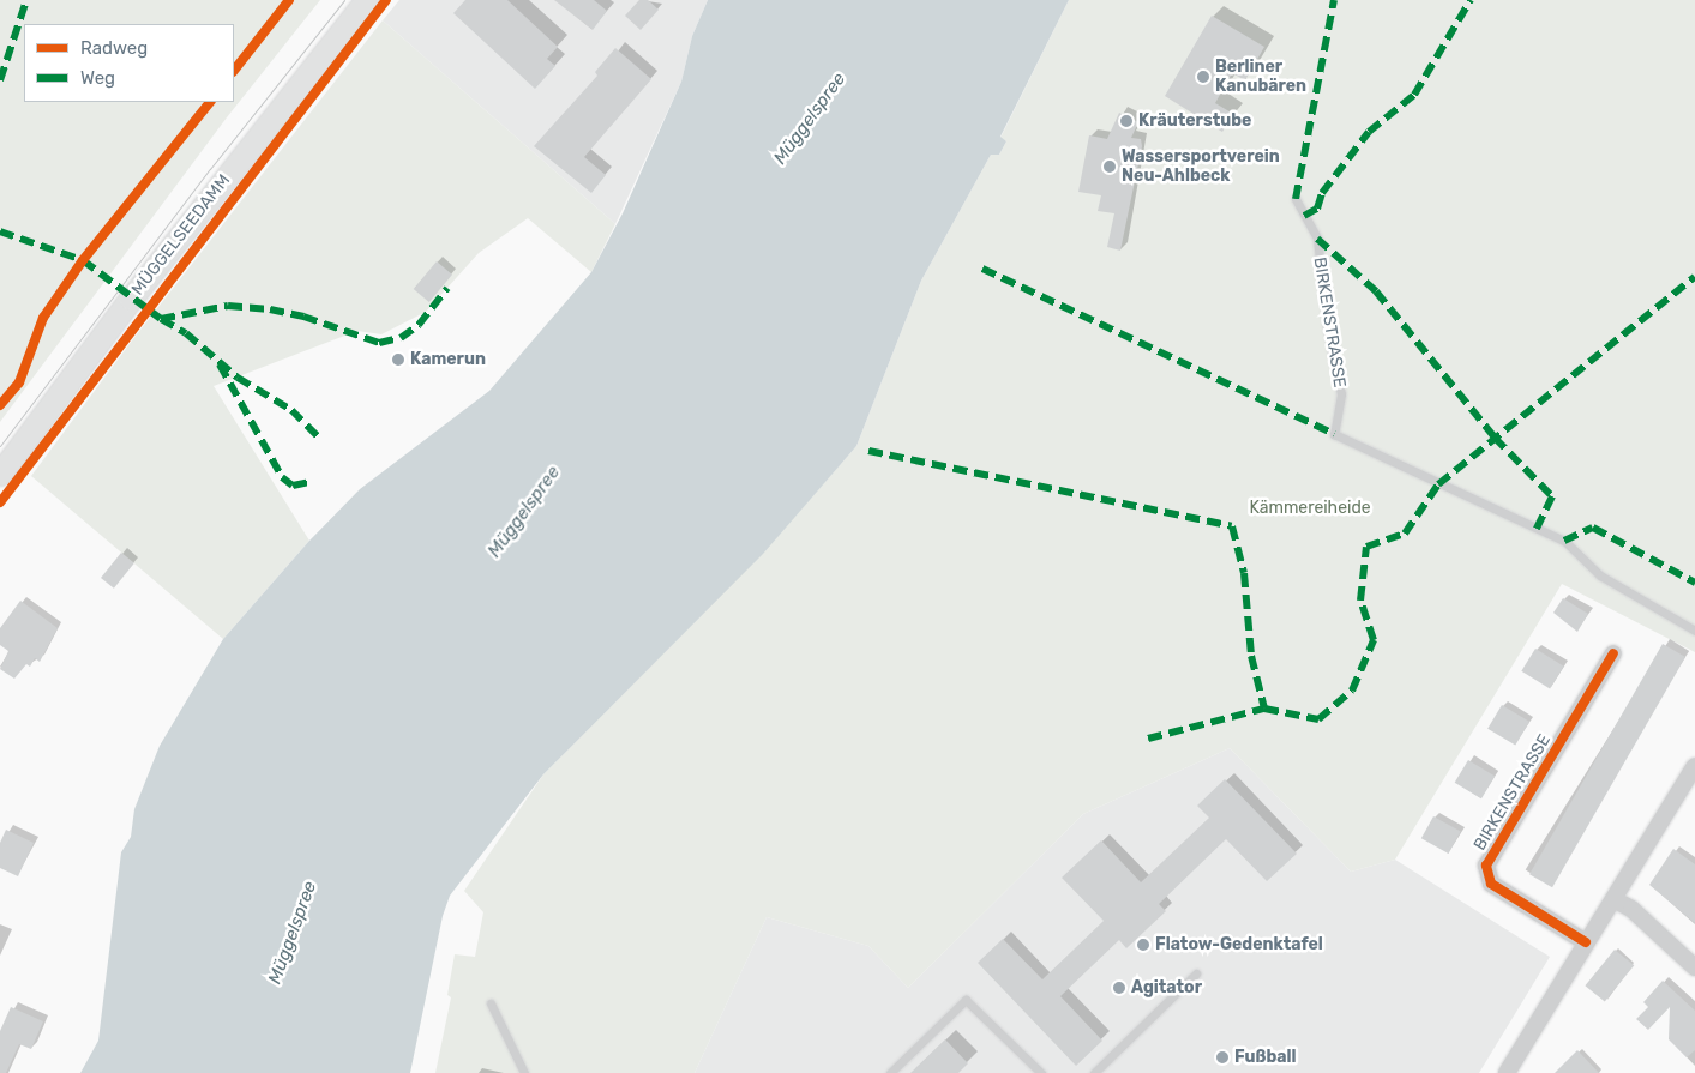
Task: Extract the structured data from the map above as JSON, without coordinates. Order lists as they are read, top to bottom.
{
  "streets": {
    "main road": ["MÜGGELSEEDAMM"],
    "street": ["BIRKENSTRASSE"]
  },
  "water": ["Müggelspree"],
  "parks": ["Kämmereiheide"],
  "places": [
    "Berliner Kanubären",
    "Kräuterstube",
    "Wassersportverein Neu-Ahlbeck",
    "Kamerun",
    "Flatow-Gedenktafel",
    "Agitator",
    "Fußball"
  ],
  "legend": ["Radweg", "Weg"]
}
